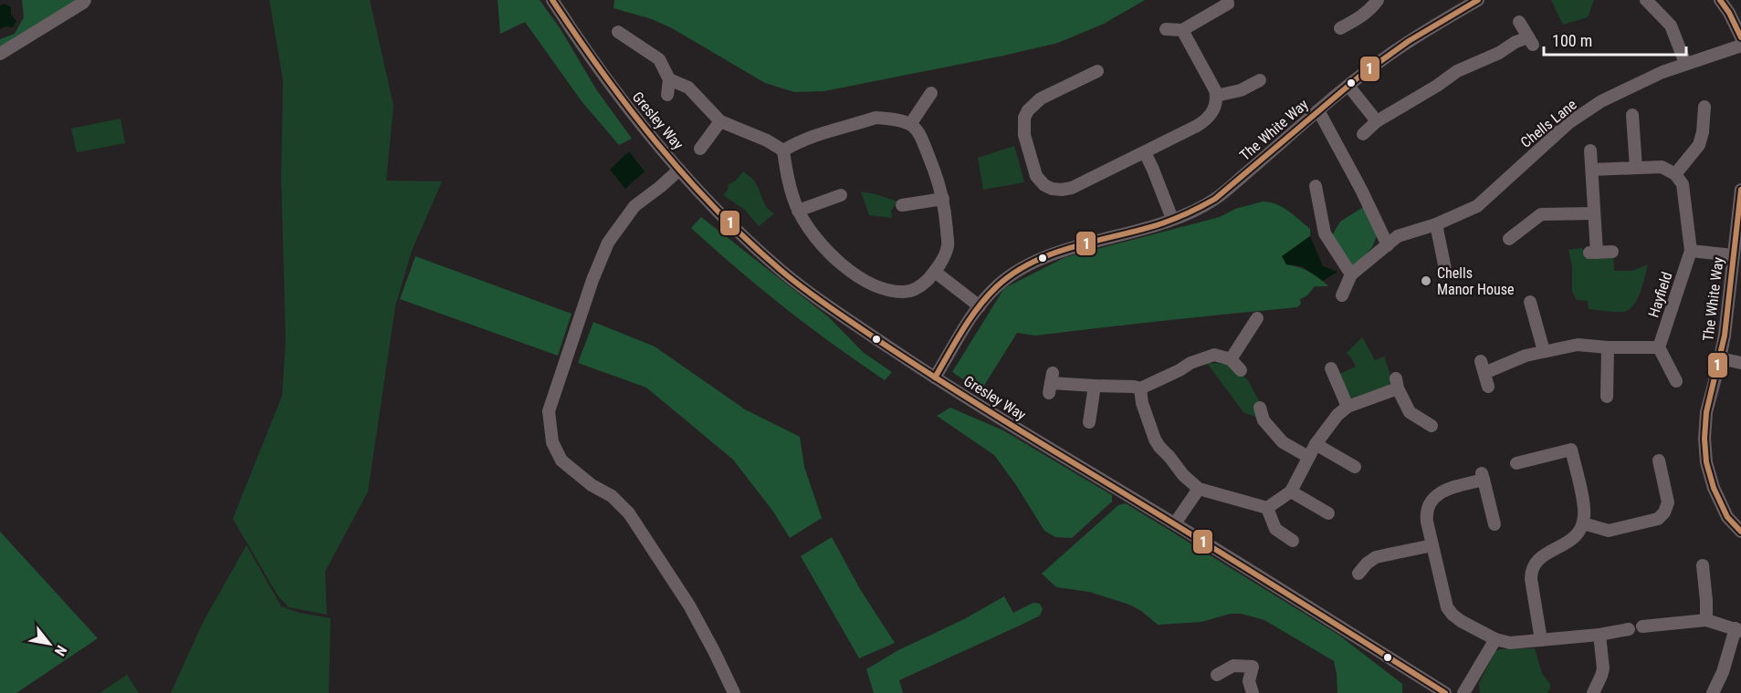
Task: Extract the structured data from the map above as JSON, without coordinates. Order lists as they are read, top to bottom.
{
  "streets": {
    "street": [
      "Gresley Way",
      "Chells Lane",
      "The White Way",
      "Hayfield"
    ]
  },
  "crossings": [
    ["Gresley Way", "The White Way"]
  ],
  "places": ["Chells Manor House"],
  "lines": ["transit line 1"],
  "scale_bar": "100 m",
  "north": "bottom right"
}
